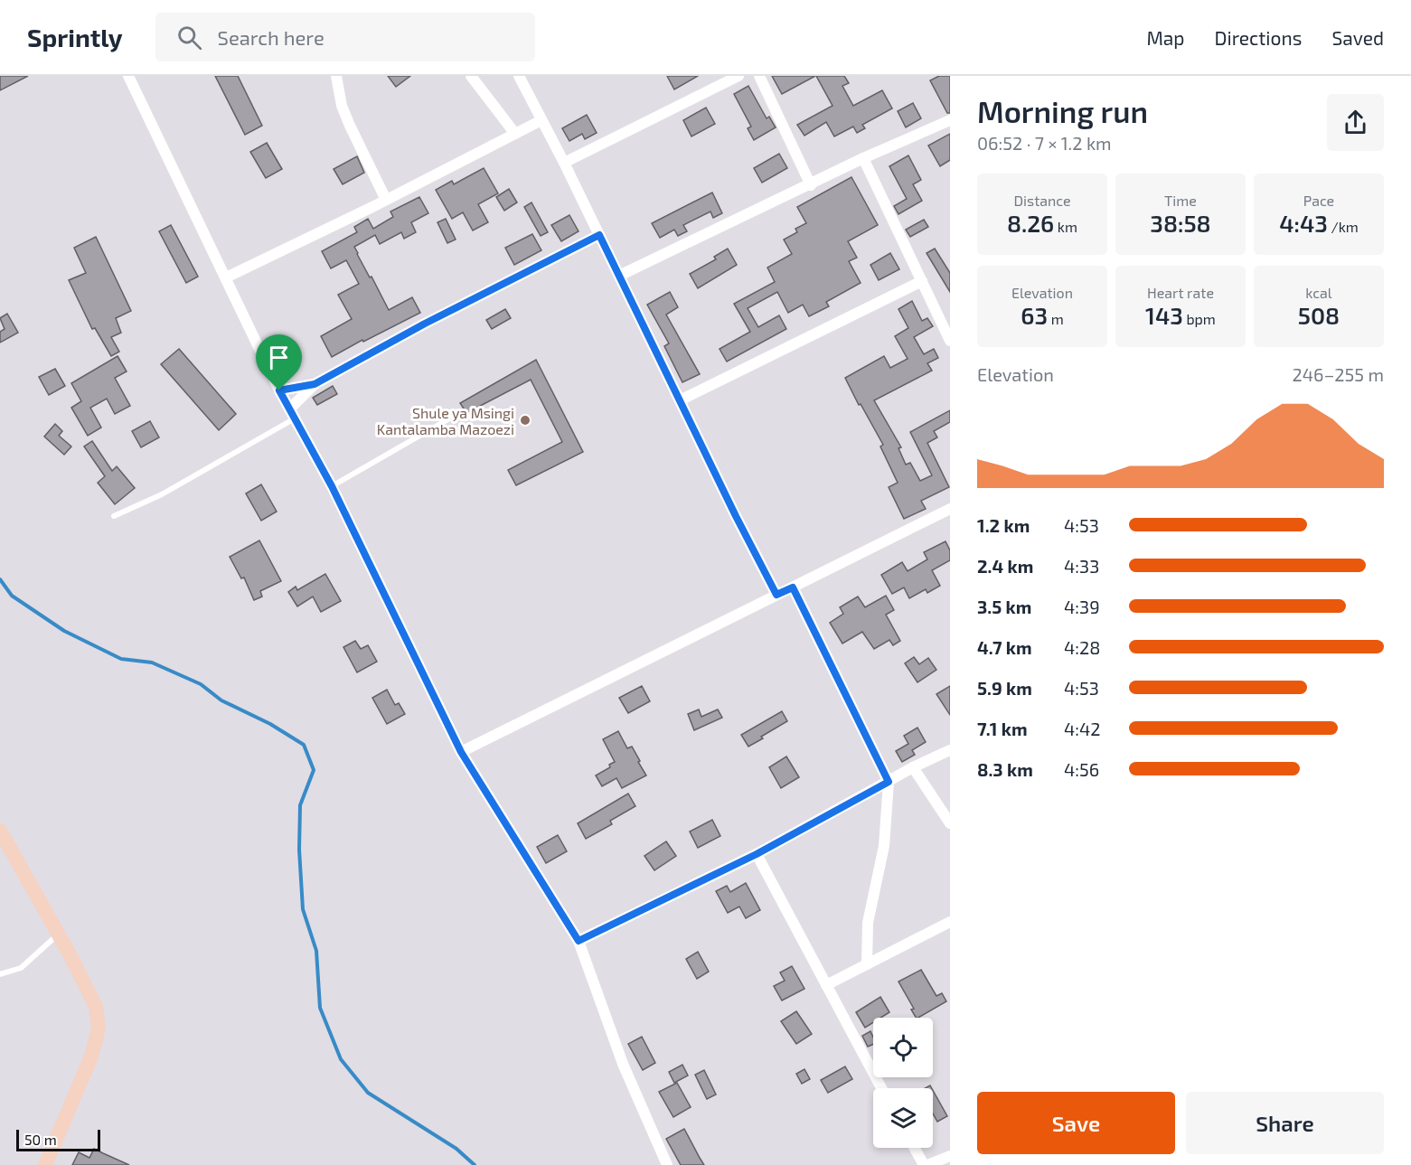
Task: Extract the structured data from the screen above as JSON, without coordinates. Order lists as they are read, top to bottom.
{
  "places": ["Shule ya Msingi Kantalamba Mazoezi"],
  "scale_bar": "50 m",
  "page": {
    "header": "Sprintly",
    "search": "Search here",
    "nav": ["Map", "Directions", "Saved"],
    "heading": ["Morning run", "06:52 · 7 × 1.2 km"],
    "stats": [
      ["Distance", "8.26 km"],
      ["Time", "38:58"],
      ["Pace", "4:43 /km"],
      ["Elevation", "63 m"],
      ["Heart rate", "143 bpm"],
      ["kcal", "508"]
    ],
    "chart": ["Elevation", "246–255 m"],
    "list": [
      {
        "name": "1.2 km",
        "note": "4:53"
      },
      {
        "name": "2.4 km",
        "note": "4:33"
      },
      {
        "name": "3.5 km",
        "note": "4:39"
      },
      {
        "name": "4.7 km",
        "note": "4:28"
      },
      {
        "name": "5.9 km",
        "note": "4:53"
      },
      {
        "name": "7.1 km",
        "note": "4:42"
      },
      {
        "name": "8.3 km",
        "note": "4:56"
      }
    ],
    "buttons": ["Save", "Share"],
    "scale": "50 m"
  }
}
